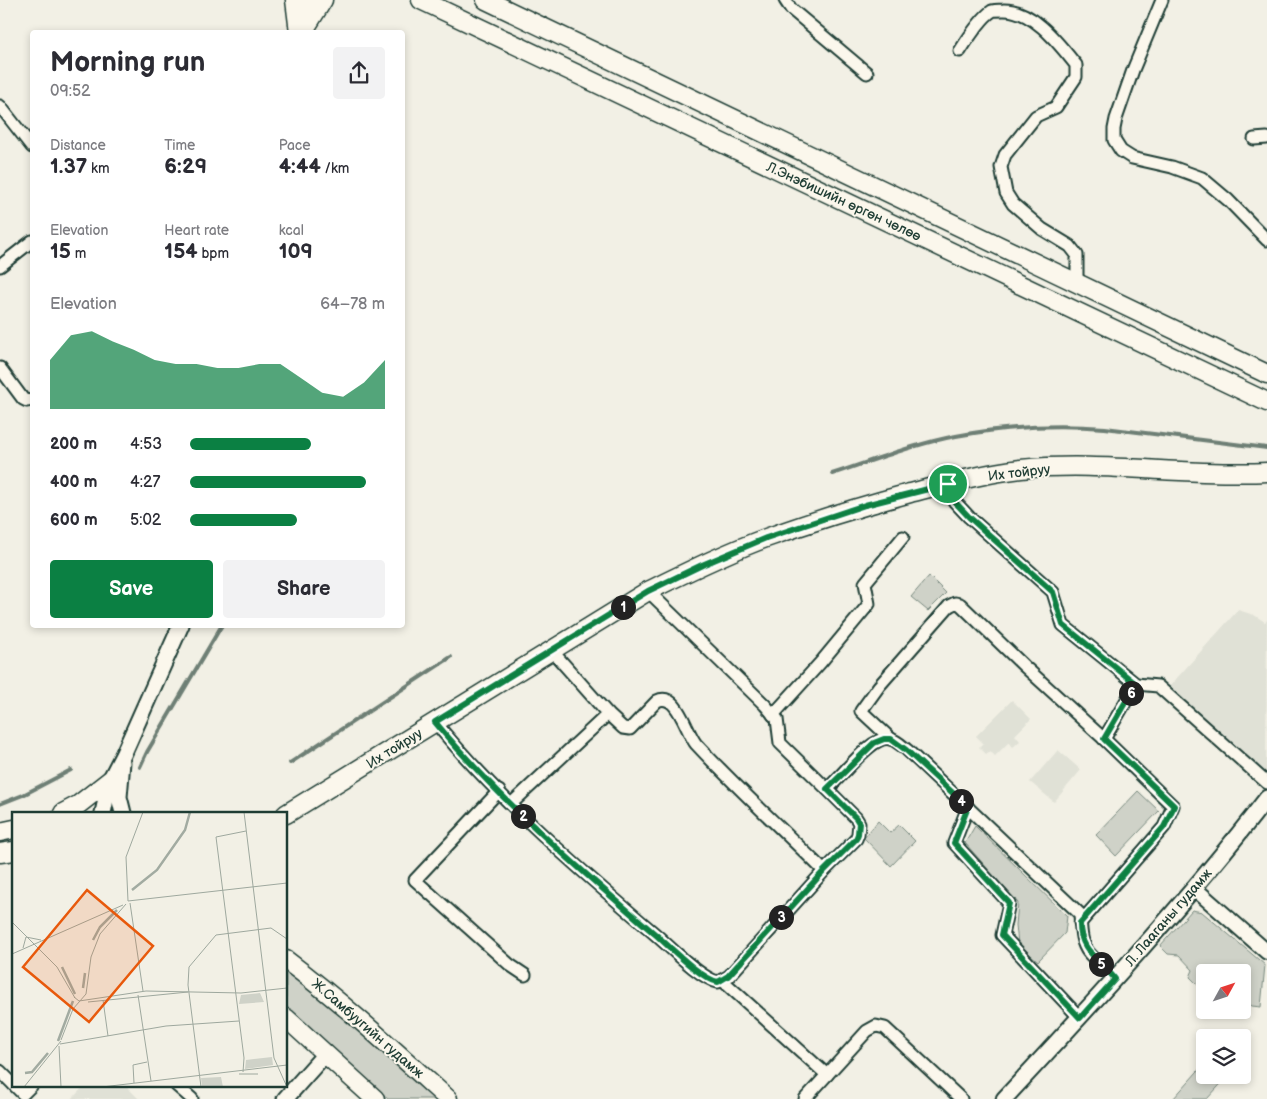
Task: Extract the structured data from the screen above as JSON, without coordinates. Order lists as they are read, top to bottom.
{
  "streets": {
    "main road": [
      "Л.Энэбишийн өргөн чөлөө",
      "Их тойруу",
      "Л. Лааганы гудамж",
      "Ж.Самбуугийн гудамж"
    ]
  },
  "north": "top right",
  "page": {
    "heading": ["Morning run", "09:52"],
    "stats": [
      ["Distance", "1.37 km"],
      ["Time", "6:29"],
      ["Pace", "4:44 /km"],
      ["Elevation", "15 m"],
      ["Heart rate", "154 bpm"],
      ["kcal", "109"]
    ],
    "chart": ["Elevation", "64–78 m"],
    "list": [
      {
        "name": "200 m",
        "note": "4:53"
      },
      {
        "name": "400 m",
        "note": "4:27"
      },
      {
        "name": "600 m",
        "note": "5:02"
      }
    ],
    "buttons": ["Save", "Share"],
    "pins": [
      "1",
      "6",
      "4",
      "2",
      "3",
      "5"
    ]
  }
}
